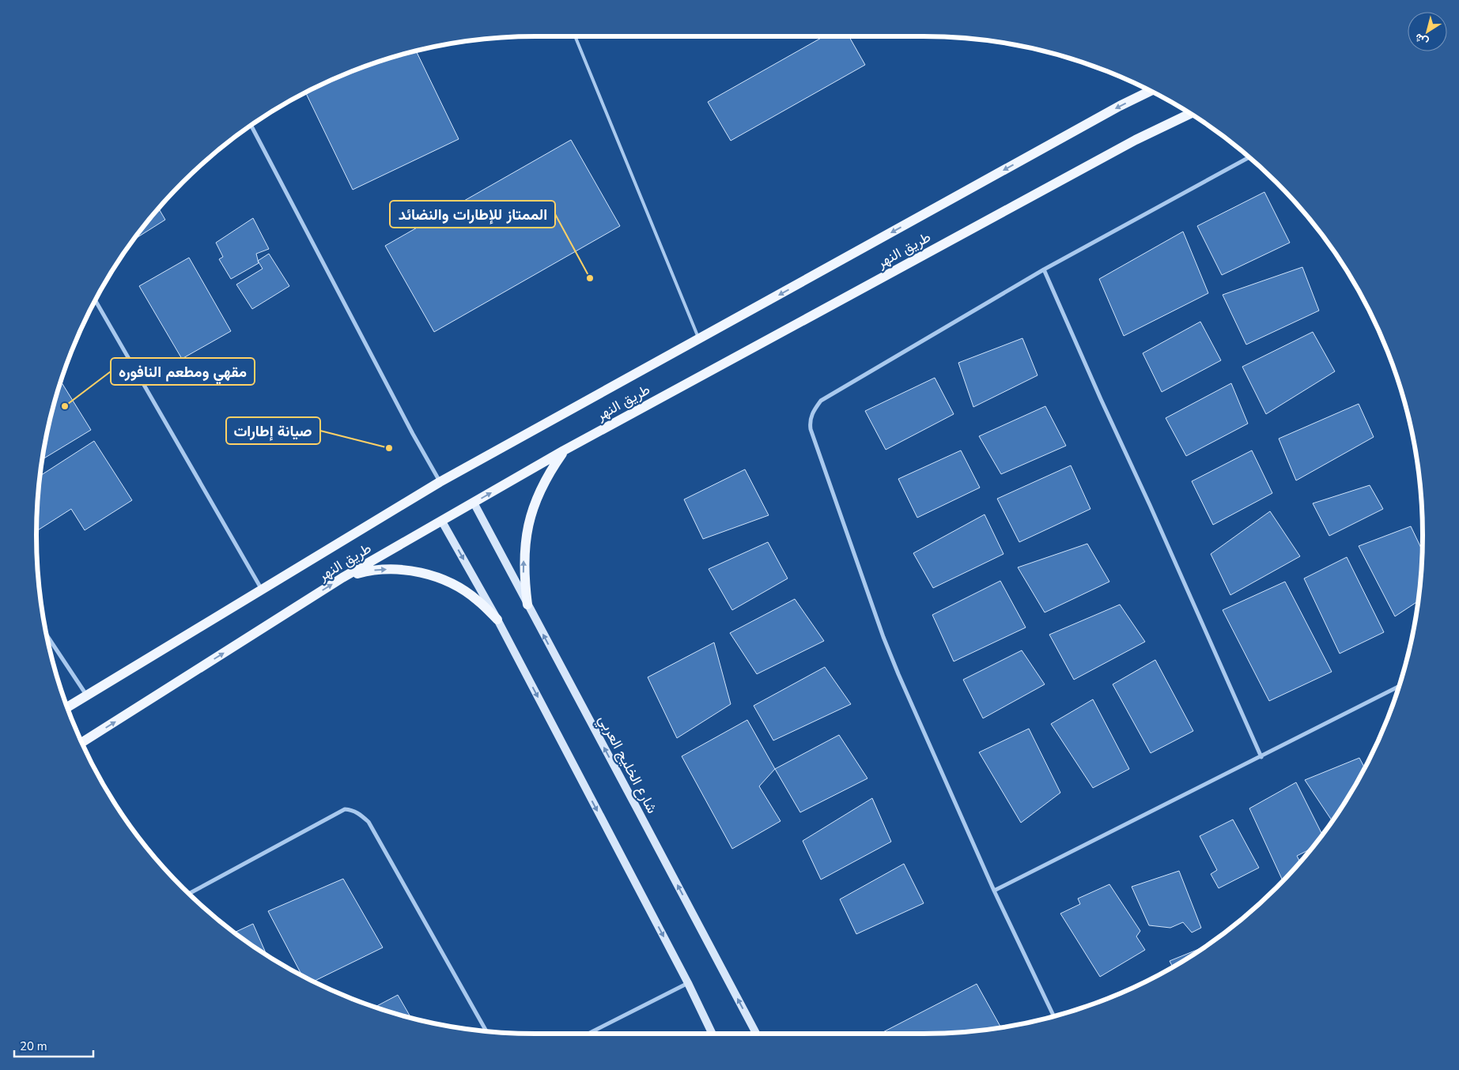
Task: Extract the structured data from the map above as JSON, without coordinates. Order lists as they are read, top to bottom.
{
  "streets": {
    "main road": ["طريق النهر", "شارع الخليج العربي"]
  },
  "crossings": [
    ["طريق النهر", "شارع الخليج العربي"]
  ],
  "places": ["الممتاز للإطارات والنضائد", "مقهي ومطعم النافوره", "صيانة إطارات"],
  "scale_bar": "20 m",
  "north": "bottom left"
}
